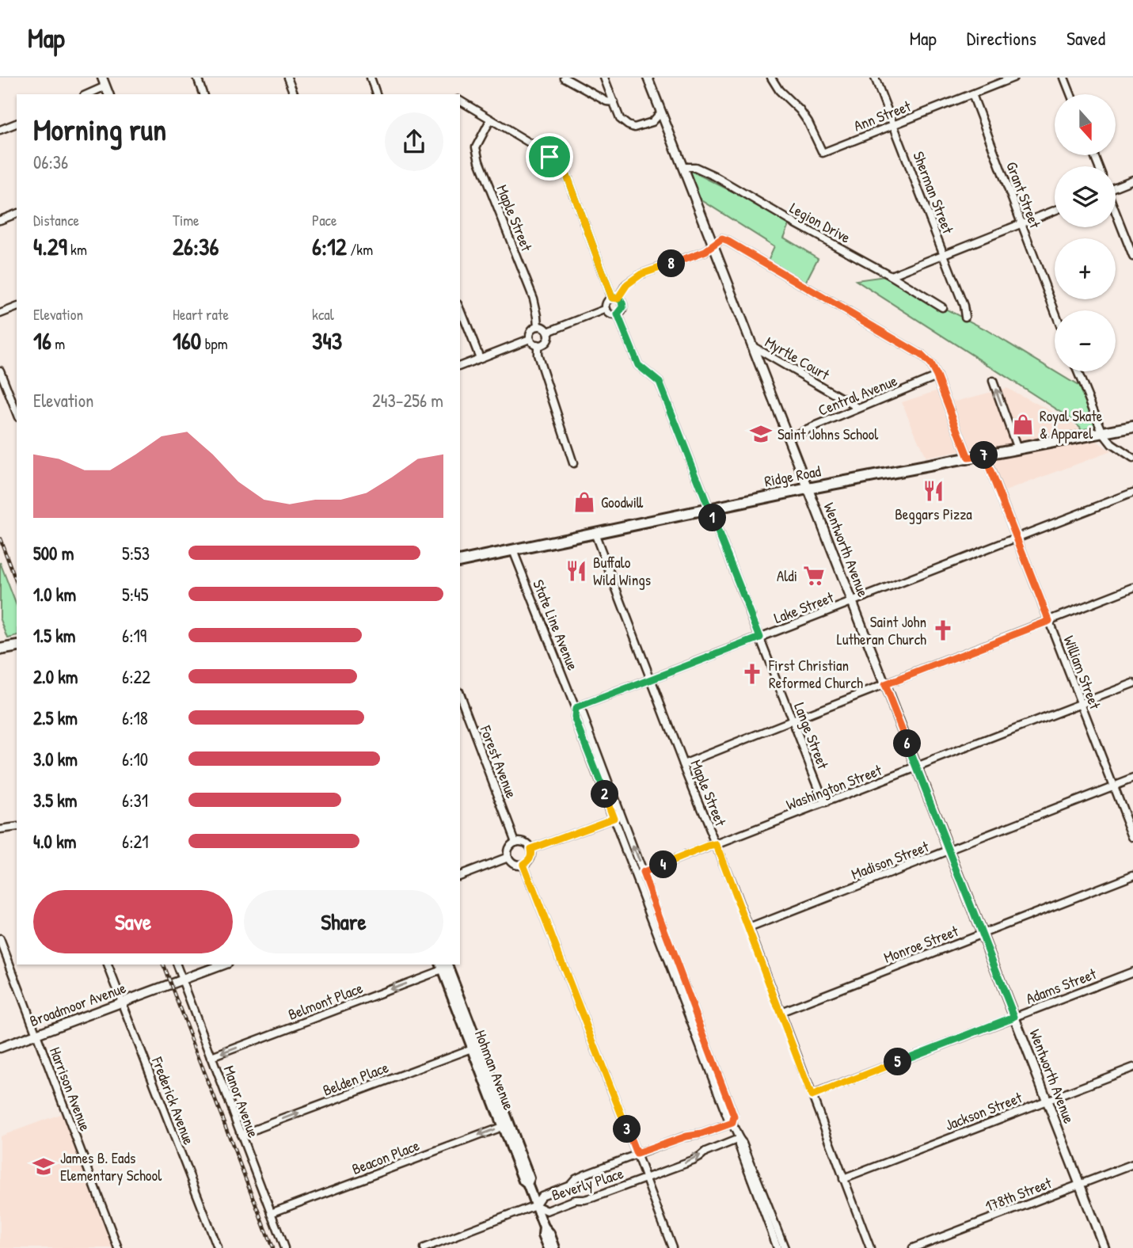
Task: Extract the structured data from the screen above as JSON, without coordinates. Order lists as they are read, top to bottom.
{
  "streets": {
    "main road": ["Ridge Road", "Hohman Avenue"],
    "street": [
      "Ann Street",
      "Sherman Street",
      "Grant Street",
      "Maple Street",
      "Legion Drive",
      "Myrtle Court",
      "Central Avenue",
      "Wentworth Avenue",
      "Lake Street",
      "State Line Avenue",
      "William Street",
      "Lange Street",
      "Forest Avenue",
      "Washington Street",
      "Madison Street",
      "Monroe Street",
      "Adams Street",
      "Belmont Place",
      "Broadmoor Avenue",
      "Belden Place",
      "Harrison Avenue",
      "Frederick Avenue",
      "Manor Avenue",
      "Jackson Street",
      "Beacon Place",
      "Beverly Place",
      "178th Street"
    ]
  },
  "crossings": [
    ["Ann Street", "Sherman Street"],
    ["Ann Street", "Grant Street"],
    ["Maple Street", "Ridge Road"],
    ["Maple Street", "Lake Street"],
    ["Maple Street", "Washington Street"],
    ["Maple Street", "Madison Street"],
    ["Maple Street", "Monroe Street"],
    ["Maple Street", "Adams Street"],
    ["Maple Street", "Jackson Street"],
    ["Legion Drive", "Wentworth Avenue"],
    ["Myrtle Court", "Central Avenue"],
    ["Myrtle Court", "Wentworth Avenue"],
    ["Central Avenue", "Wentworth Avenue"],
    ["Ridge Road", "Wentworth Avenue"],
    ["Ridge Road", "State Line Avenue"],
    ["Ridge Road", "William Street"],
    ["Ridge Road", "Lange Street"],
    ["Wentworth Avenue", "Lake Street"],
    ["Wentworth Avenue", "Washington Street"],
    ["Wentworth Avenue", "Madison Street"],
    ["Wentworth Avenue", "Monroe Street"],
    ["Wentworth Avenue", "Adams Street"],
    ["Wentworth Avenue", "Jackson Street"],
    ["Wentworth Avenue", "178th Street"],
    ["Lake Street", "State Line Avenue"],
    ["Lake Street", "William Street"],
    ["Lake Street", "Lange Street"],
    ["State Line Avenue", "Washington Street"],
    ["State Line Avenue", "Beverly Place"],
    ["William Street", "Washington Street"],
    ["William Street", "Madison Street"],
    ["Lange Street", "Washington Street"],
    ["Belmont Place", "Hohman Avenue"],
    ["Belmont Place", "Manor Avenue"],
    ["Broadmoor Avenue", "Harrison Avenue"],
    ["Broadmoor Avenue", "Frederick Avenue"],
    ["Broadmoor Avenue", "Manor Avenue"],
    ["Hohman Avenue", "Belden Place"],
    ["Hohman Avenue", "Beacon Place"],
    ["Hohman Avenue", "Beverly Place"],
    ["Belden Place", "Manor Avenue"],
    ["Manor Avenue", "Beacon Place"]
  ],
  "one_way": ["Belmont Place", "Belden Place", "Beacon Place"],
  "places": {
    "shop": ["Royal Skate & Apparel", "Goodwill"],
    "school or university": ["Saint Johns School", "James B. Eads Elementary School"],
    "restaurant": ["Beggars Pizza", "Buffalo Wild Wings"],
    "supermarket": ["Aldi"],
    "church": ["Saint John Lutheran Church", "First Christian Reformed Church"]
  },
  "north": "bottom",
  "page": {
    "header": "Map",
    "nav": ["Map", "Directions", "Saved"],
    "map_buttons": ["+", "−"],
    "heading": ["Morning run", "06:36"],
    "stats": [
      ["Distance", "4.29 km"],
      ["Time", "26:36"],
      ["Pace", "6:12 /km"],
      ["Elevation", "16 m"],
      ["Heart rate", "160 bpm"],
      ["kcal", "343"]
    ],
    "pins": [
      "8",
      "7",
      "1",
      "6",
      "2",
      "4",
      "5",
      "3"
    ],
    "chart": ["Elevation", "243–256 m"],
    "list": [
      {
        "name": "500 m",
        "note": "5:53"
      },
      {
        "name": "1.0 km",
        "note": "5:45"
      },
      {
        "name": "1.5 km",
        "note": "6:19"
      },
      {
        "name": "2.0 km",
        "note": "6:22"
      },
      {
        "name": "2.5 km",
        "note": "6:18"
      },
      {
        "name": "3.0 km",
        "note": "6:10"
      },
      {
        "name": "3.5 km",
        "note": "6:31"
      },
      {
        "name": "4.0 km",
        "note": "6:21"
      }
    ],
    "buttons": ["Save", "Share"]
  }
}
